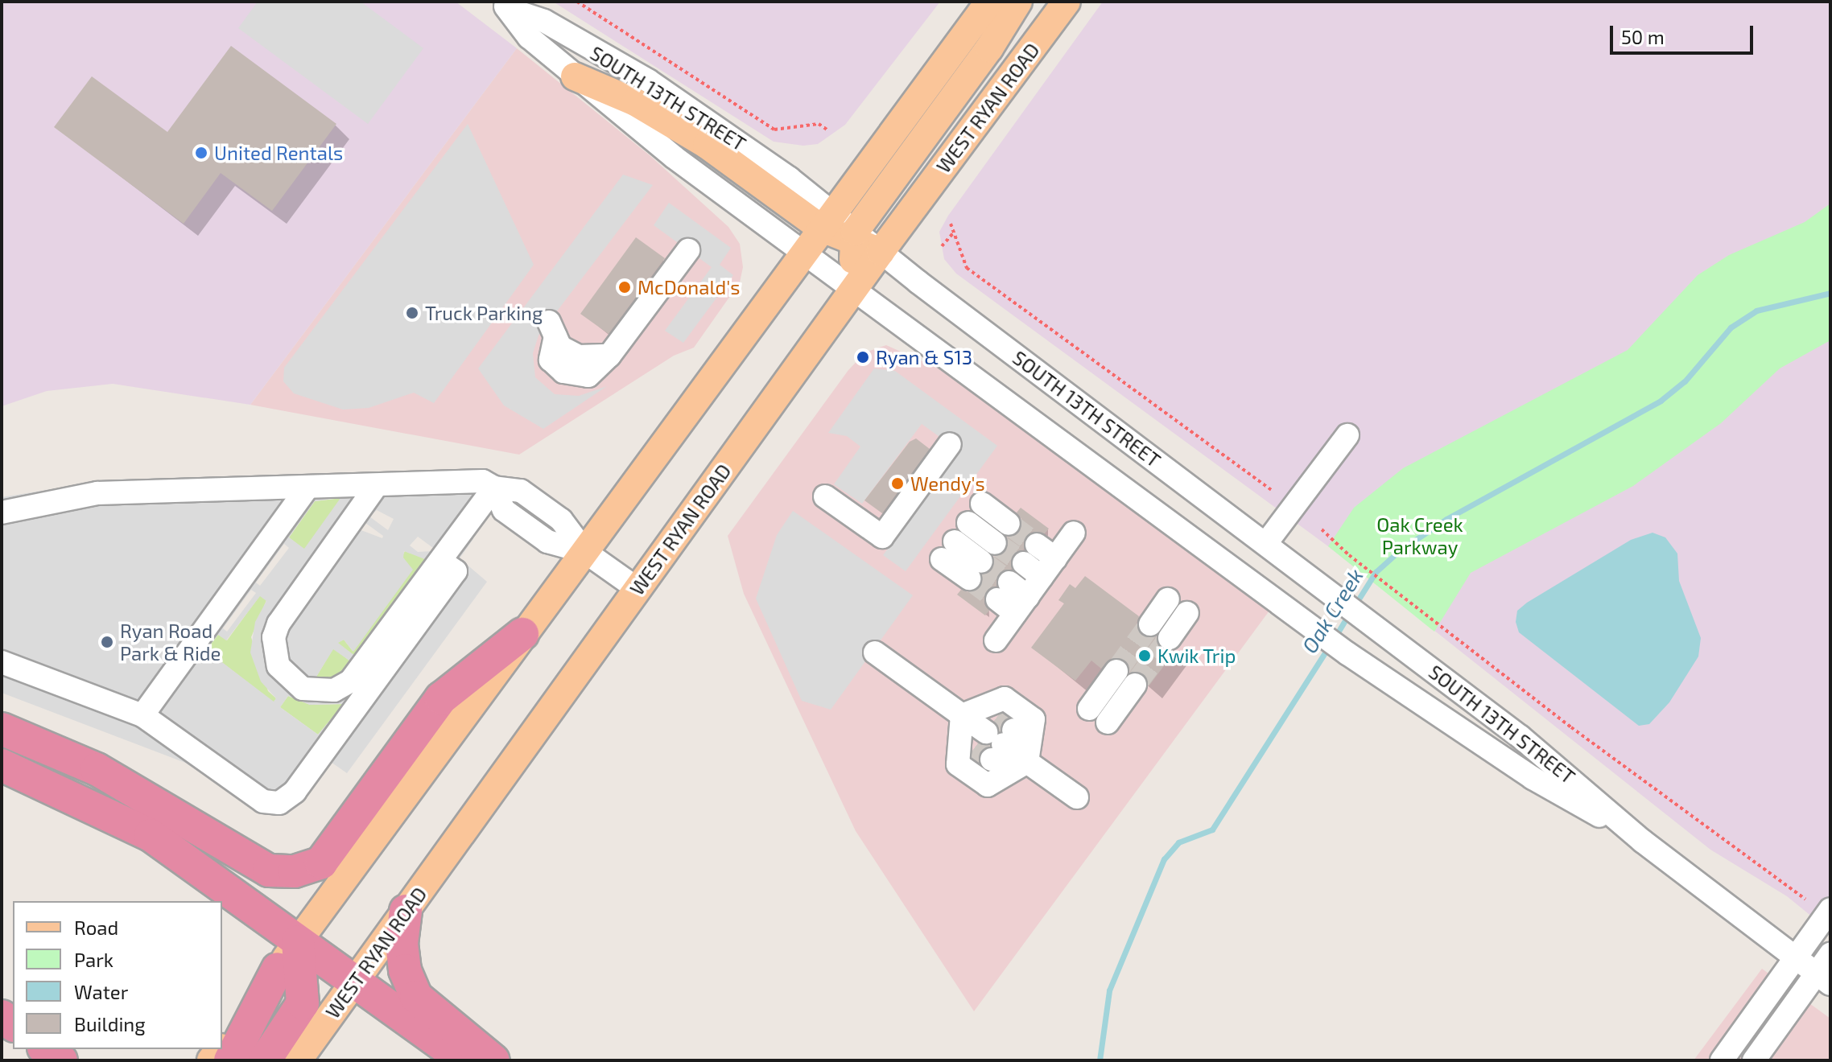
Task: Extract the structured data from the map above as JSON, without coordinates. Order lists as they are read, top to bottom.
{
  "streets": {
    "main road": ["WEST RYAN ROAD"],
    "street": ["SOUTH 13TH STREET"]
  },
  "crossings": [
    ["SOUTH 13TH STREET", "WEST RYAN ROAD"]
  ],
  "water": ["Oak Creek"],
  "parks": ["Oak Creek Parkway"],
  "places": [
    "United Rentals",
    "McDonald's",
    "Truck Parking",
    "Ryan & S13",
    "Wendy's",
    "Ryan Road Park & Ride",
    "Kwik Trip"
  ],
  "legend": [
    "Road",
    "Park",
    "Water",
    "Building"
  ],
  "scale_bar": "50 m"
}
